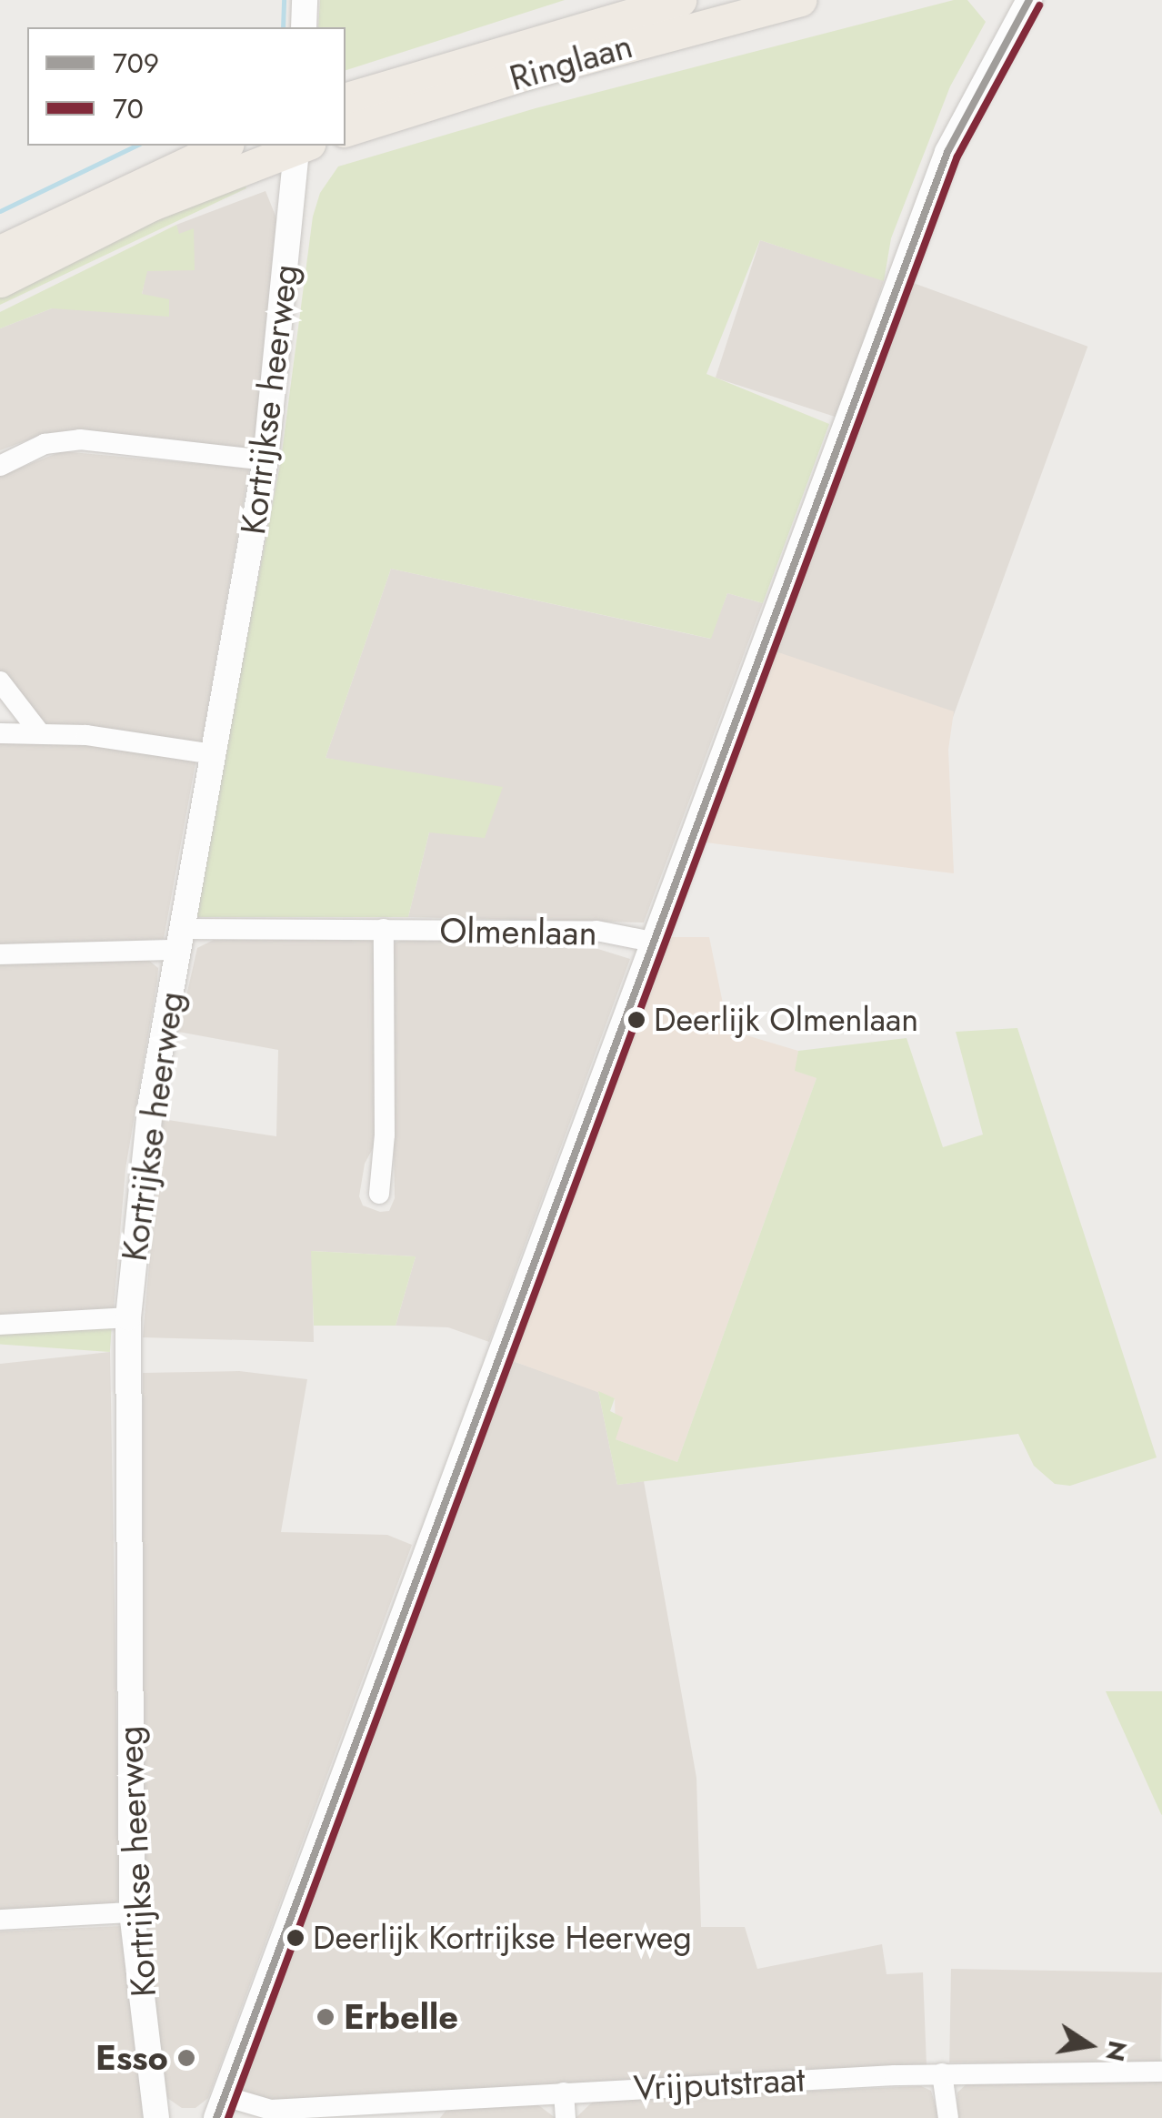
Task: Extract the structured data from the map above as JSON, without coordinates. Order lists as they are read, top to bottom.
{
  "streets": {
    "main road": ["Ringlaan"],
    "street": ["Kortrijkse heerweg", "Olmenlaan", "Vrijputstraat"]
  },
  "crossings": [
    ["Kortrijkse heerweg", "Olmenlaan"]
  ],
  "places": [
    "Deerlijk Olmenlaan",
    "Deerlijk Kortrijkse Heerweg",
    "Erbelle",
    "Esso"
  ],
  "lines": ["transit line 709", "transit line 70"],
  "legend": ["709", "70"],
  "north": "right"
}
